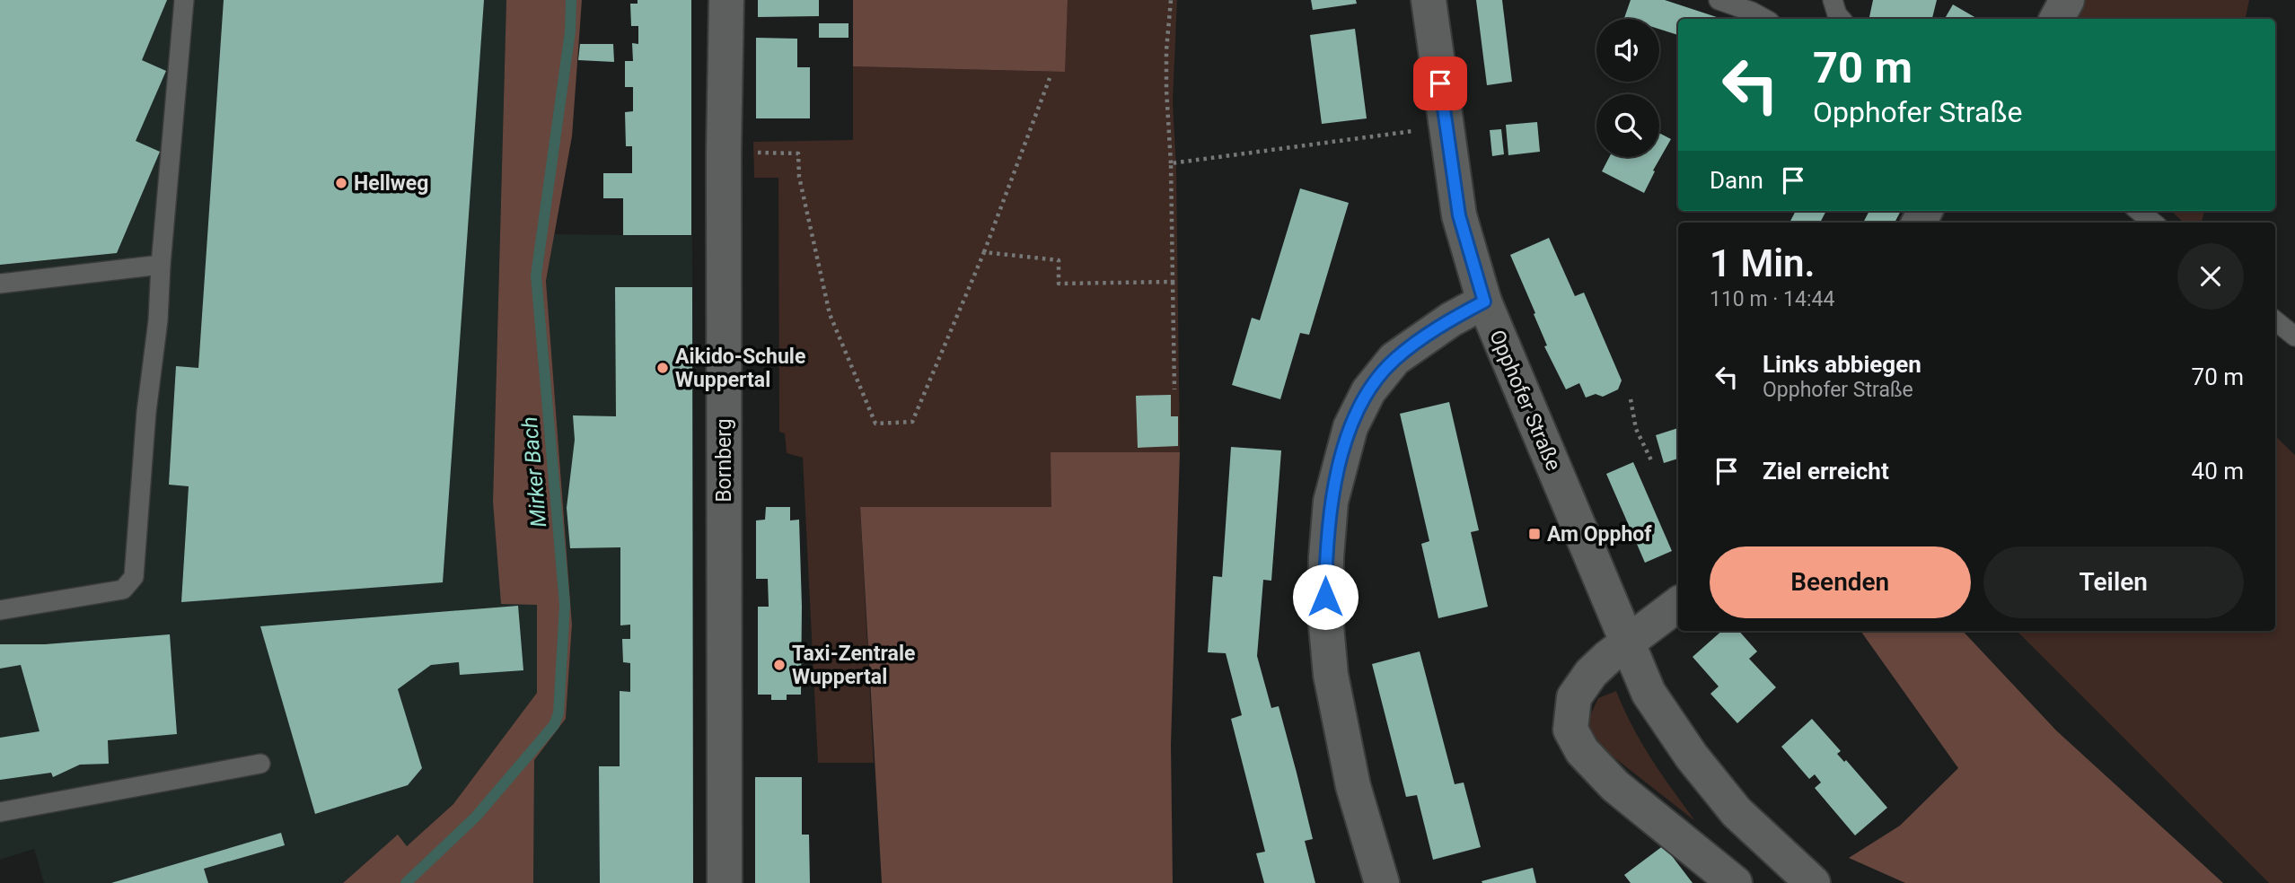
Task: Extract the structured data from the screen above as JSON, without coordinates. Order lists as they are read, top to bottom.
{
  "streets": {
    "street": ["Opphofer Straße", "Bornberg"]
  },
  "water": ["Mirker Bach"],
  "places": {
    "other": ["Hellweg", "Aikido-Schule Wuppertal", "Taxi-Zentrale Wuppertal"],
    "transit": ["Am Opphof"]
  },
  "page": {
    "turn": ["70 m", "Opphofer Straße"],
    "then": "Dann",
    "heading": ["1 Min.", "110 m · 14:44"],
    "list": [
      {
        "name": "Links abbiegen",
        "note": "Opphofer Straße",
        "value": "70 m"
      },
      {
        "name": "Ziel erreicht",
        "value": "40 m"
      }
    ],
    "buttons": ["Beenden", "Teilen"]
  }
}
